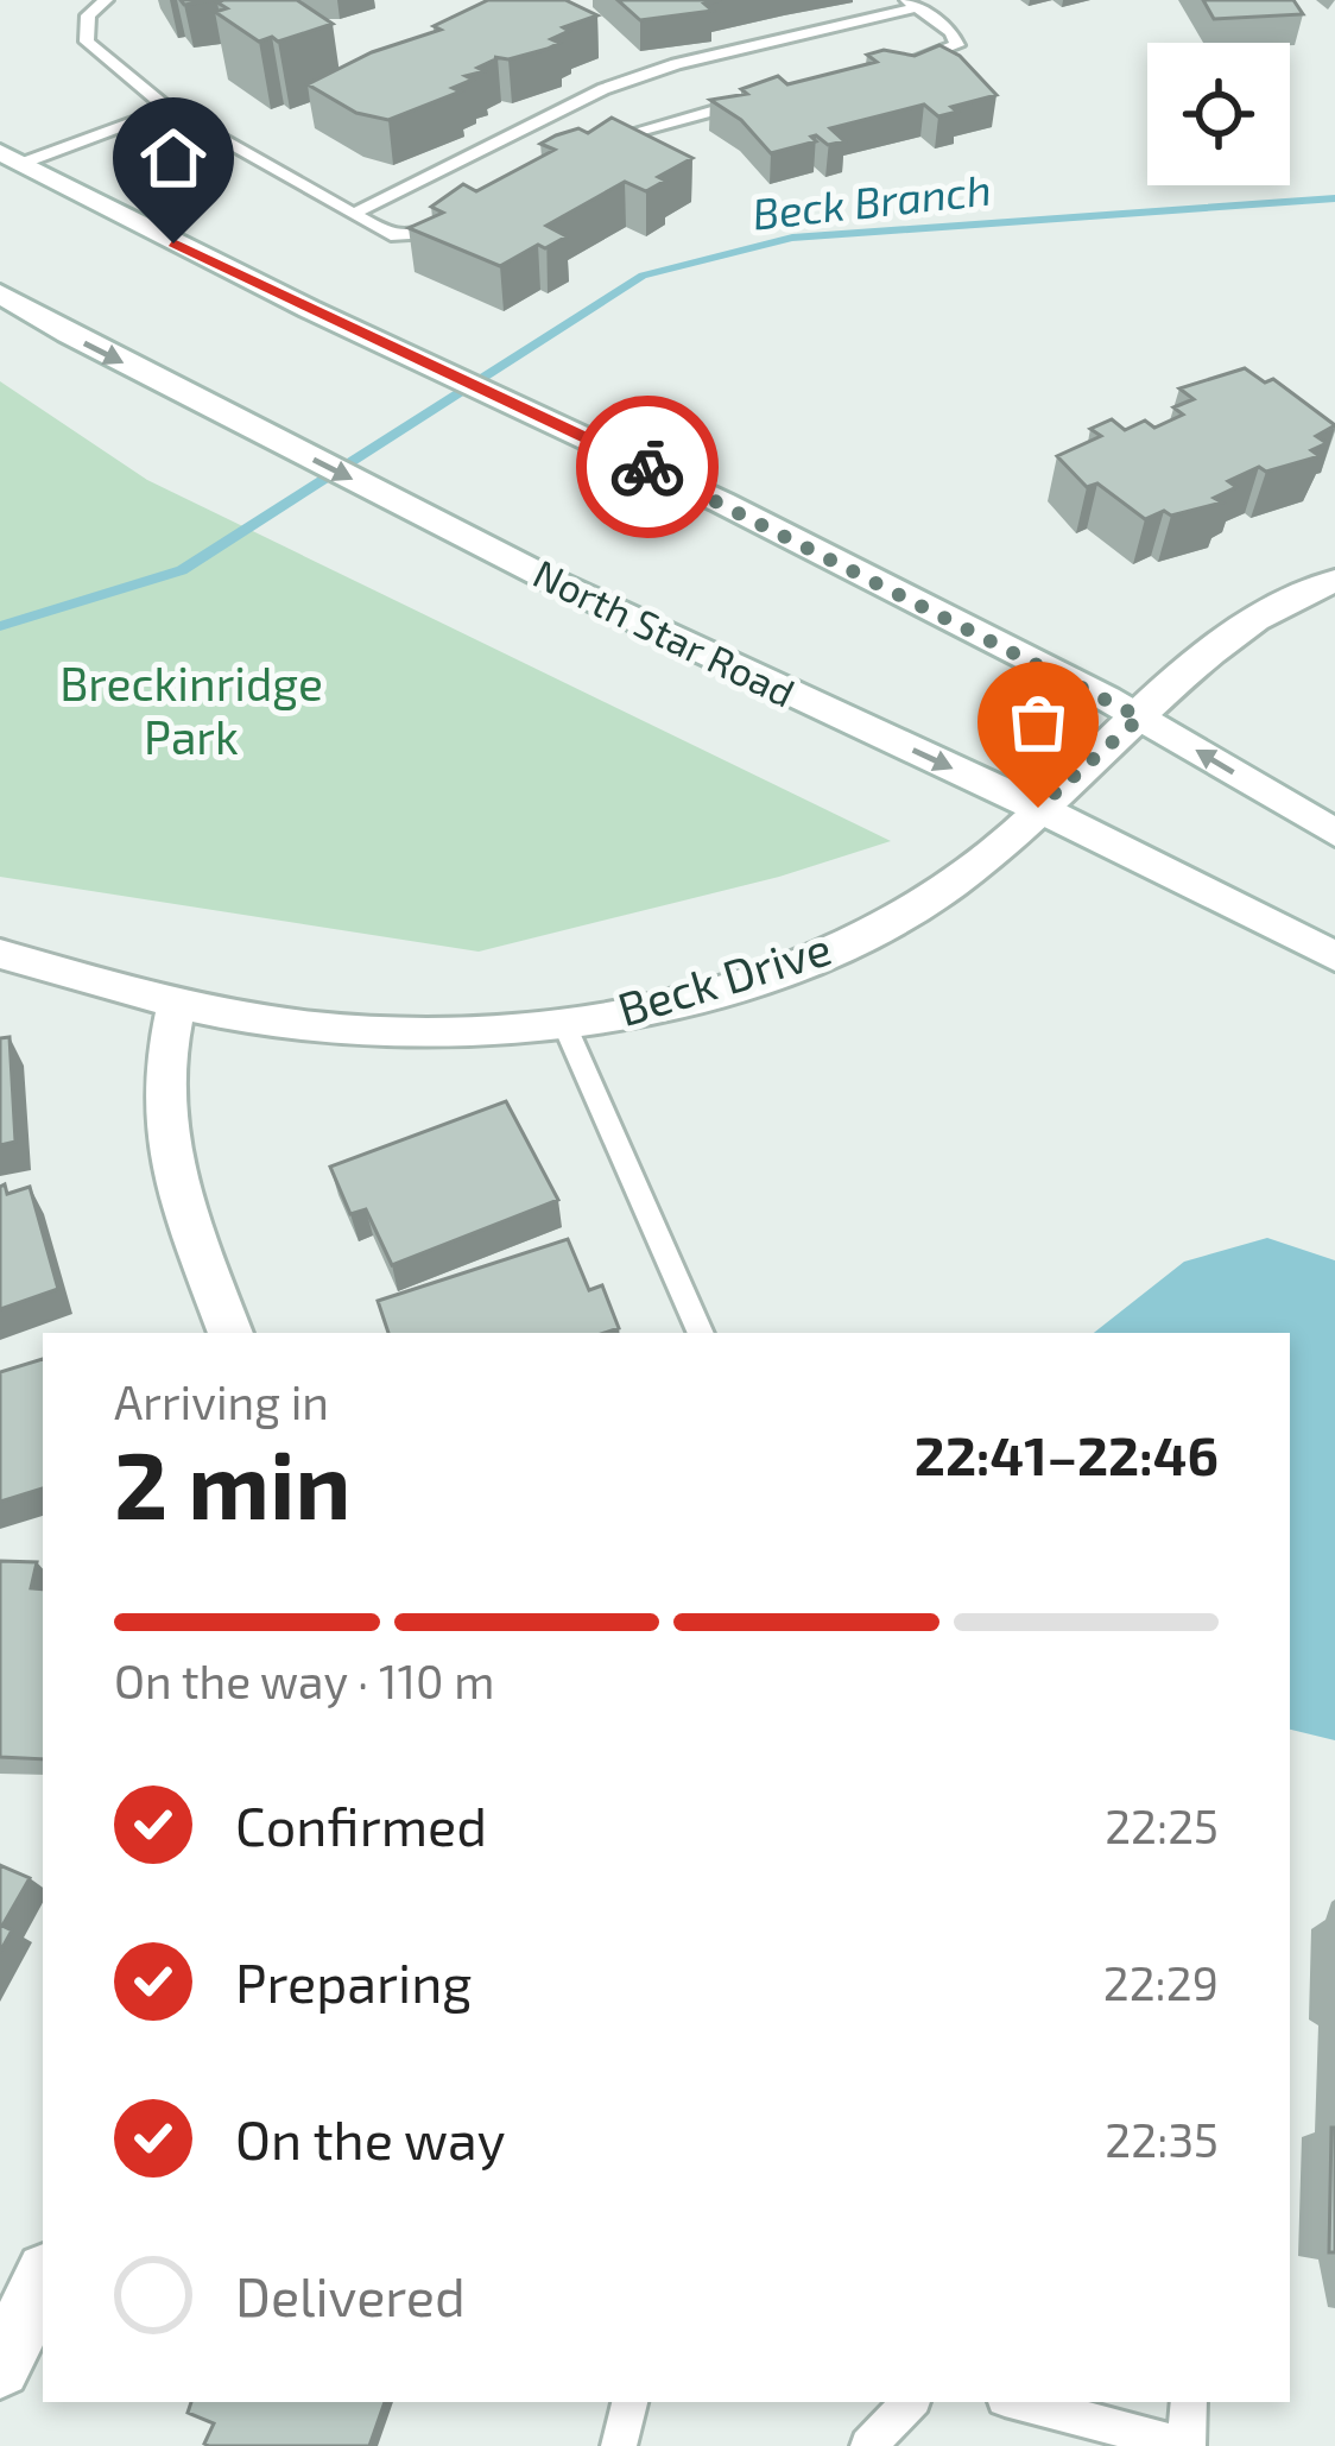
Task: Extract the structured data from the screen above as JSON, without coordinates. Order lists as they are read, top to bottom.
{
  "streets": {
    "main road": ["North Star Road", "Beck Drive"]
  },
  "crossings": [
    ["North Star Road", "Beck Drive"]
  ],
  "water": ["Beck Branch"],
  "parks": ["Breckinridge Park"],
  "page": {
    "heading": ["2 min", "Arriving in", "22:41–22:46"],
    "bar": "On the way · 110 m",
    "list": [
      ["Confirmed", "22:25"],
      ["Preparing", "22:29"],
      ["On the way", "22:35"],
      "Delivered"
    ]
  }
}
